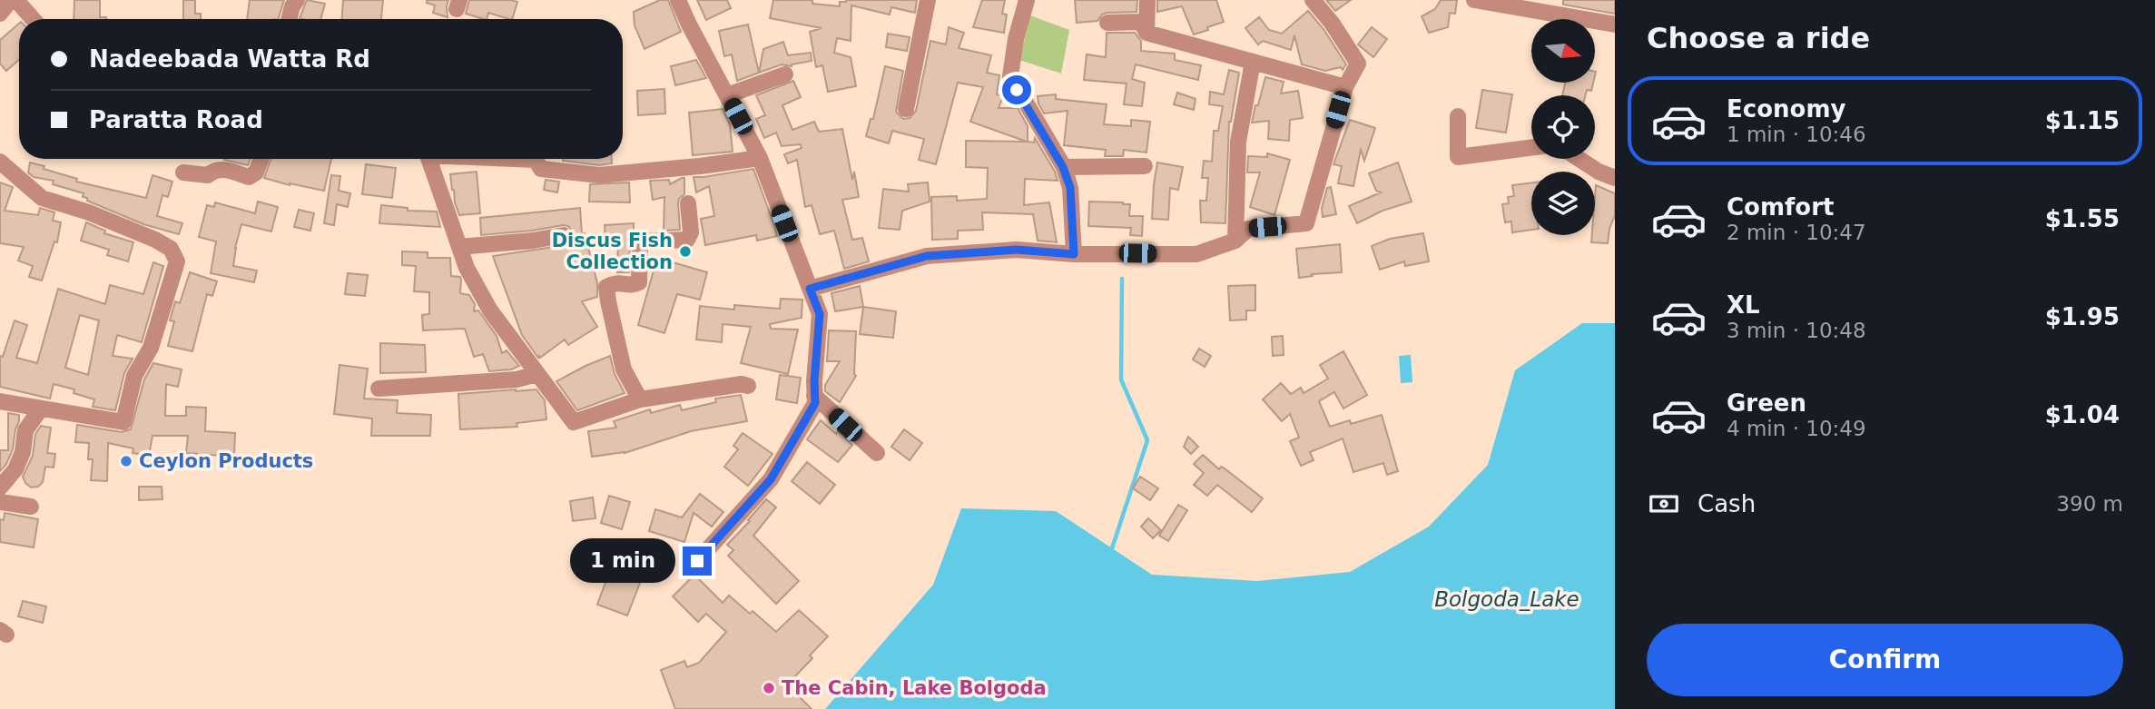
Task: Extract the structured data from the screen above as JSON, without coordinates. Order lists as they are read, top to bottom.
{
  "water": ["Bolgoda_Lake"],
  "places": ["Discus Fish Collection", "Ceylon Products", "The Cabin, Lake Bolgoda"],
  "north": "right",
  "page": {
    "heading": "Choose a ride",
    "banner": ["Nadeebada Watta Rd", "Paratta Road"],
    "list": [
      {
        "name": "Economy",
        "note": "1 min · 10:46",
        "value": "$1.15"
      },
      {
        "name": "Comfort",
        "note": "2 min · 10:47",
        "value": "$1.55"
      },
      {
        "name": "XL",
        "note": "3 min · 10:48",
        "value": "$1.95"
      },
      {
        "name": "Green",
        "note": "4 min · 10:49",
        "value": "$1.04"
      }
    ],
    "pay": ["Cash", "390 m"],
    "bubble": "1 min",
    "buttons": "Confirm"
  }
}
